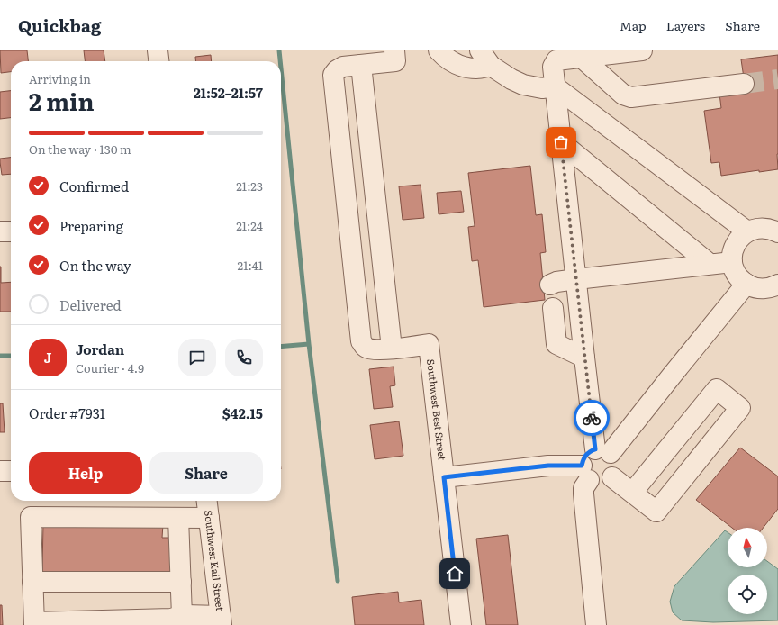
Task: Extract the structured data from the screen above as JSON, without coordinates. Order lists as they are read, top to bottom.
{
  "streets": {
    "street": ["Southwest Best Street", "Southwest Kail Street"]
  },
  "north": "top",
  "page": {
    "header": "Quickbag",
    "nav": ["Map", "Layers", "Share"],
    "heading": ["2 min", "Arriving in", "21:52–21:57"],
    "panel": [
      "Jordan",
      "Courier · 4.9",
      "Order #7931",
      "$42.15"
    ],
    "bar": "On the way · 130 m",
    "list": [
      ["Confirmed", "21:23"],
      ["Preparing", "21:24"],
      ["On the way", "21:41"],
      "Delivered"
    ],
    "round": "J",
    "buttons": ["Help", "Share"]
  }
}
